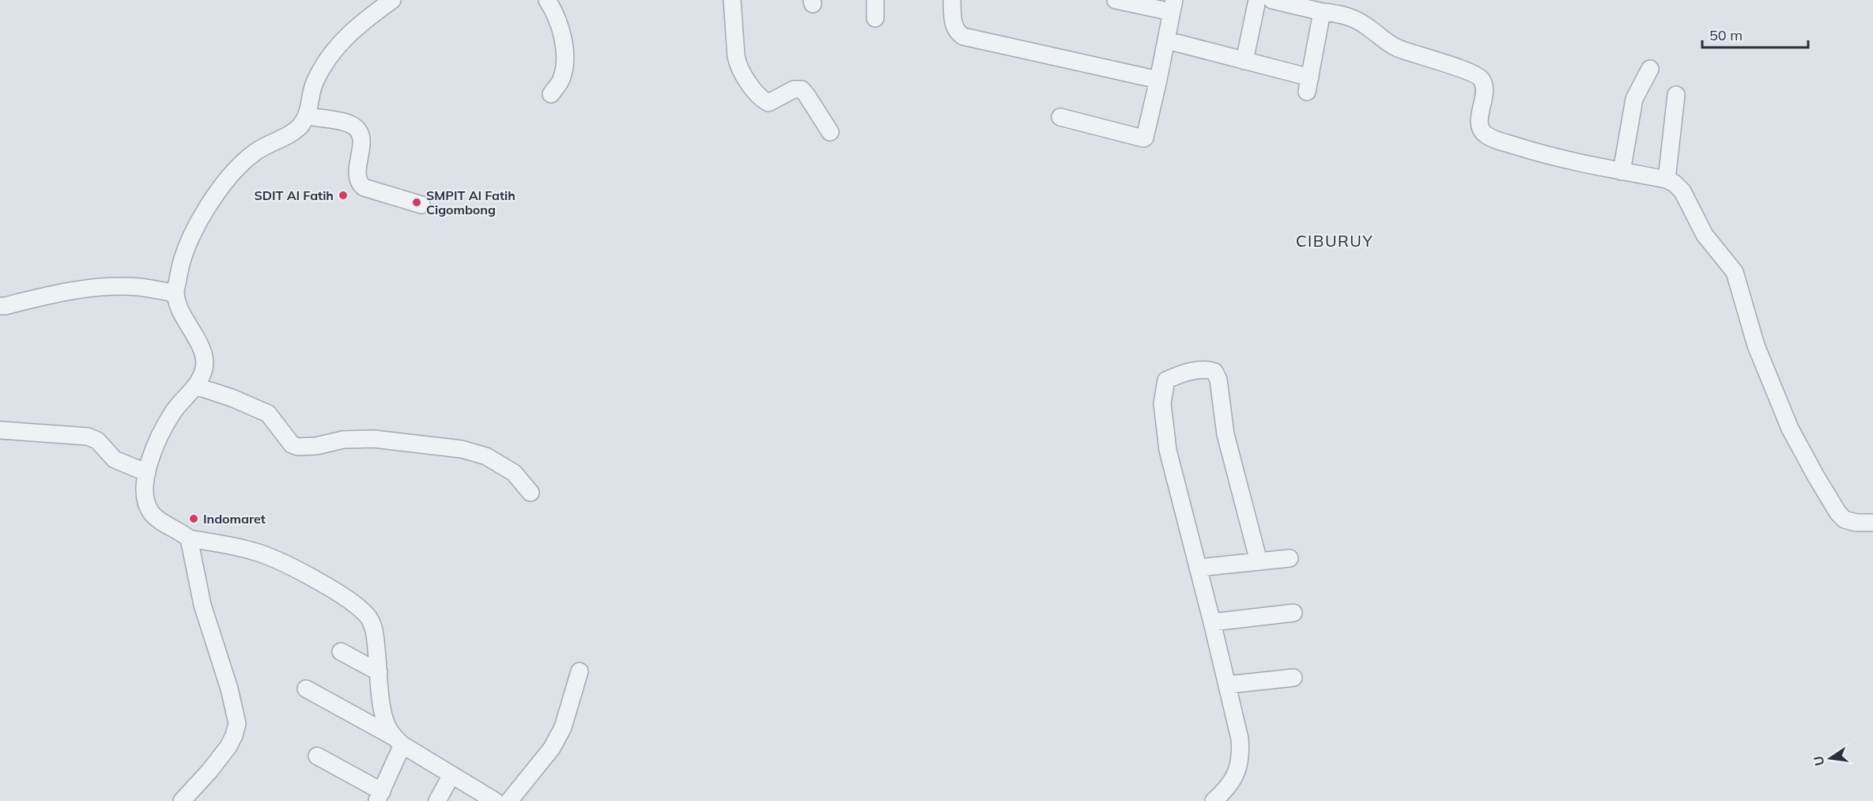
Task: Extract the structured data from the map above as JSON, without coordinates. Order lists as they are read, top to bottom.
{
  "districts": ["CIBURUY"],
  "places": ["SDIT Al Fatih", "SMPIT Al Fatih Cigombong", "Indomaret"],
  "scale_bar": "50 m",
  "north": "left"
}
